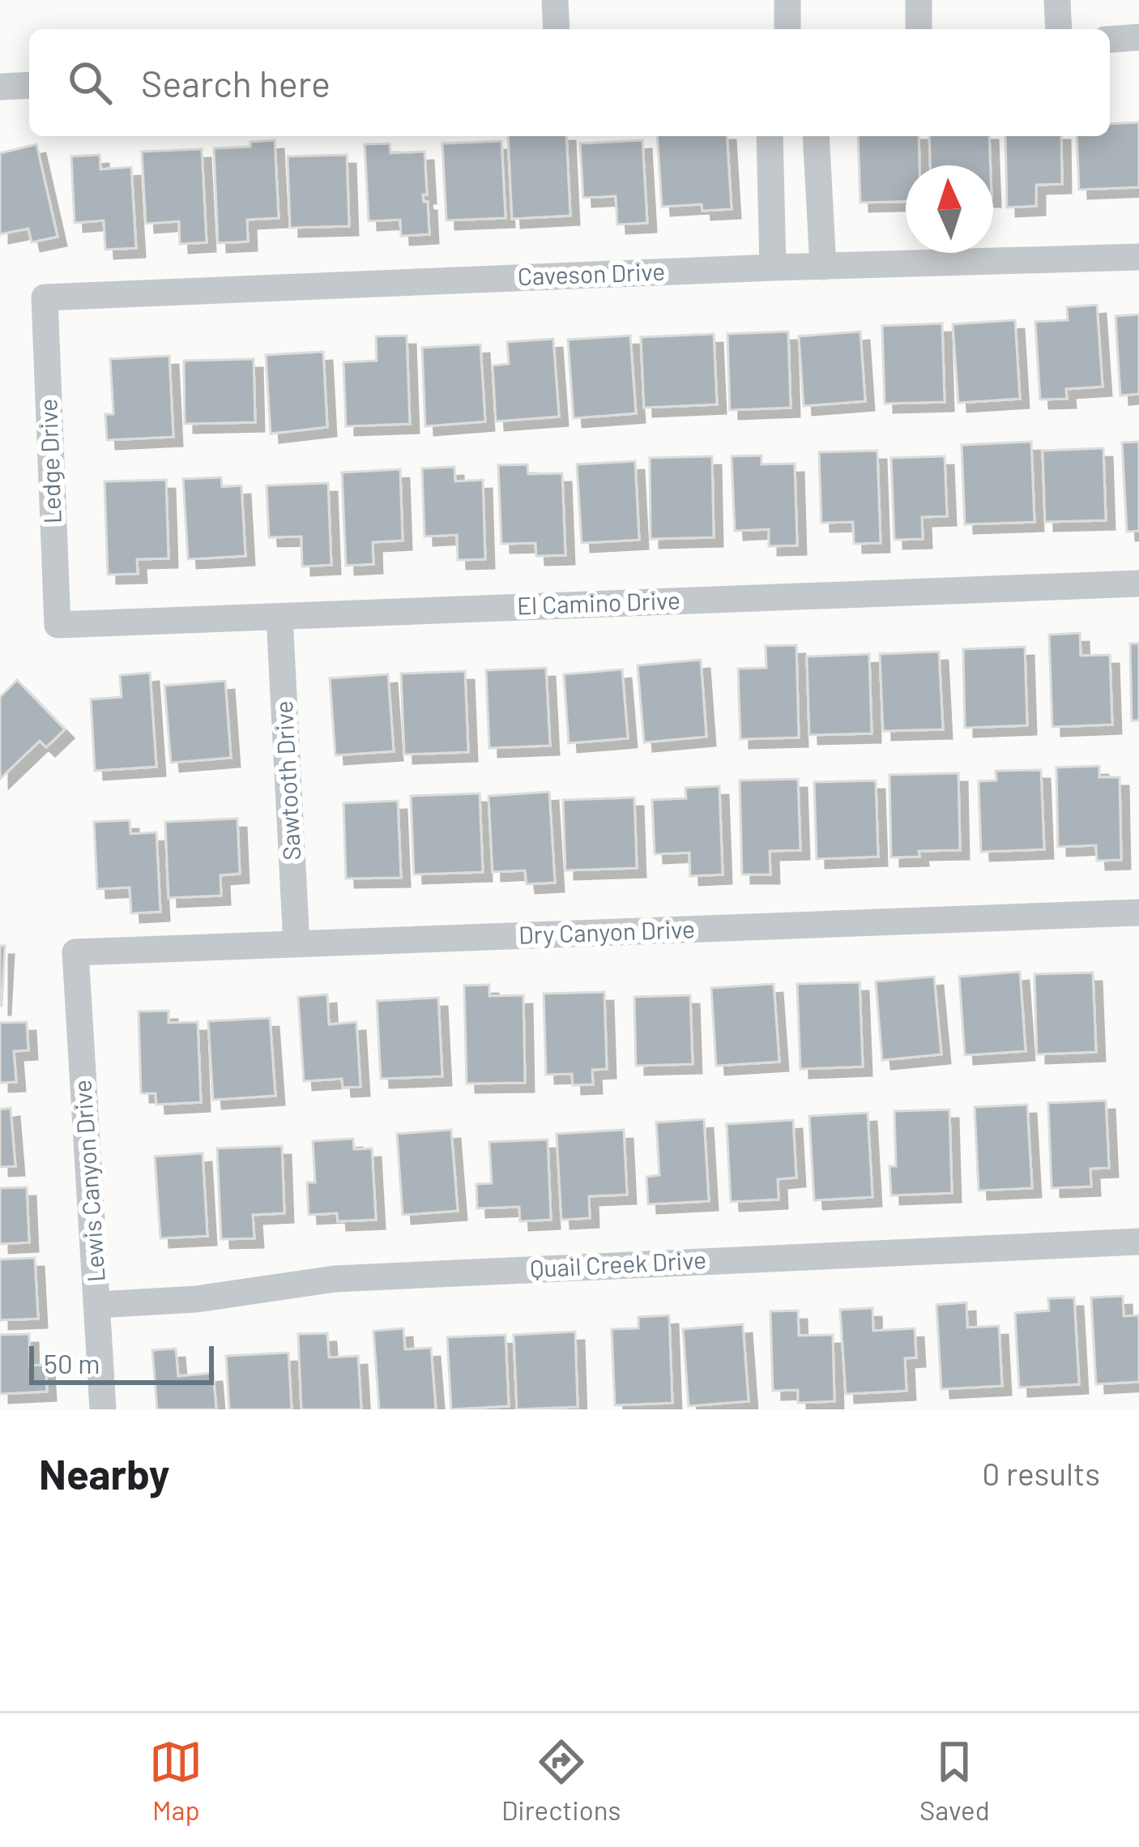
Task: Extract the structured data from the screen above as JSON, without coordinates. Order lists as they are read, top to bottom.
{
  "streets": {
    "street": [
      "Caveson Drive",
      "Ledge Drive",
      "El Camino Drive",
      "Sawtooth Drive",
      "Dry Canyon Drive",
      "Lewis Canyon Drive",
      "Quail Creek Drive"
    ]
  },
  "crossings": [
    ["Caveson Drive", "Ledge Drive"],
    ["Ledge Drive", "El Camino Drive"],
    ["El Camino Drive", "Sawtooth Drive"],
    ["Sawtooth Drive", "Dry Canyon Drive"],
    ["Dry Canyon Drive", "Lewis Canyon Drive"],
    ["Lewis Canyon Drive", "Quail Creek Drive"]
  ],
  "scale_bar": "50 m",
  "north": "top",
  "page": {
    "search": "Search here",
    "scale": "50 m",
    "heading": ["Nearby", "0 results"],
    "nav": ["Map", "Directions", "Saved"]
  }
}
